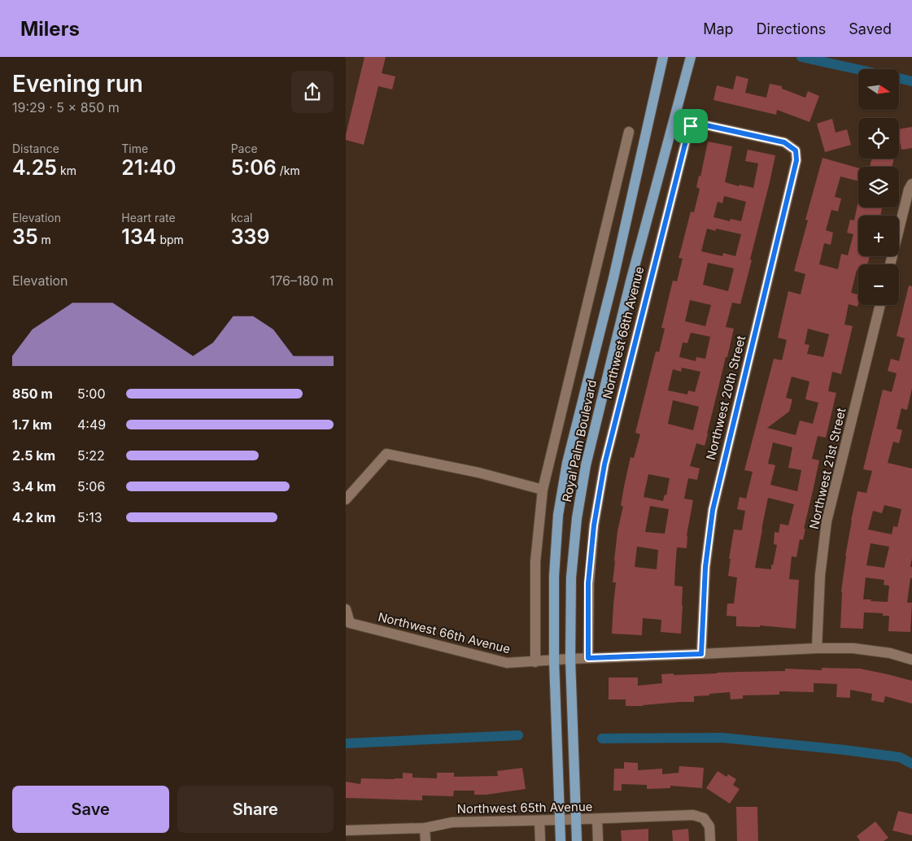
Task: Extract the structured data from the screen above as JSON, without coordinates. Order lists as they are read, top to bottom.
{
  "streets": {
    "main road": ["Royal Palm Boulevard"],
    "street": [
      "Northwest 68th Avenue",
      "Northwest 20th Street",
      "Northwest 21st Street",
      "Northwest 66th Avenue",
      "Northwest 65th Avenue"
    ]
  },
  "crossings": [
    ["Northwest 68th Avenue", "Northwest 20th Street"],
    ["Northwest 68th Avenue", "Northwest 66th Avenue"],
    ["Northwest 20th Street", "Northwest 66th Avenue"],
    ["Royal Palm Boulevard", "Northwest 66th Avenue"],
    ["Royal Palm Boulevard", "Northwest 65th Avenue"],
    ["Northwest 21st Street", "Northwest 66th Avenue"]
  ],
  "north": "right",
  "page": {
    "header": "Milers",
    "nav": ["Map", "Directions", "Saved"],
    "heading": ["Evening run", "19:29 · 5 × 850 m"],
    "map_buttons": ["+", "−"],
    "stats": [
      ["Distance", "4.25 km"],
      ["Time", "21:40"],
      ["Pace", "5:06 /km"],
      ["Elevation", "35 m"],
      ["Heart rate", "134 bpm"],
      ["kcal", "339"]
    ],
    "chart": ["Elevation", "176–180 m"],
    "list": [
      {
        "name": "850 m",
        "note": "5:00"
      },
      {
        "name": "1.7 km",
        "note": "4:49"
      },
      {
        "name": "2.5 km",
        "note": "5:22"
      },
      {
        "name": "3.4 km",
        "note": "5:06"
      },
      {
        "name": "4.2 km",
        "note": "5:13"
      }
    ],
    "buttons": ["Save", "Share"]
  }
}
